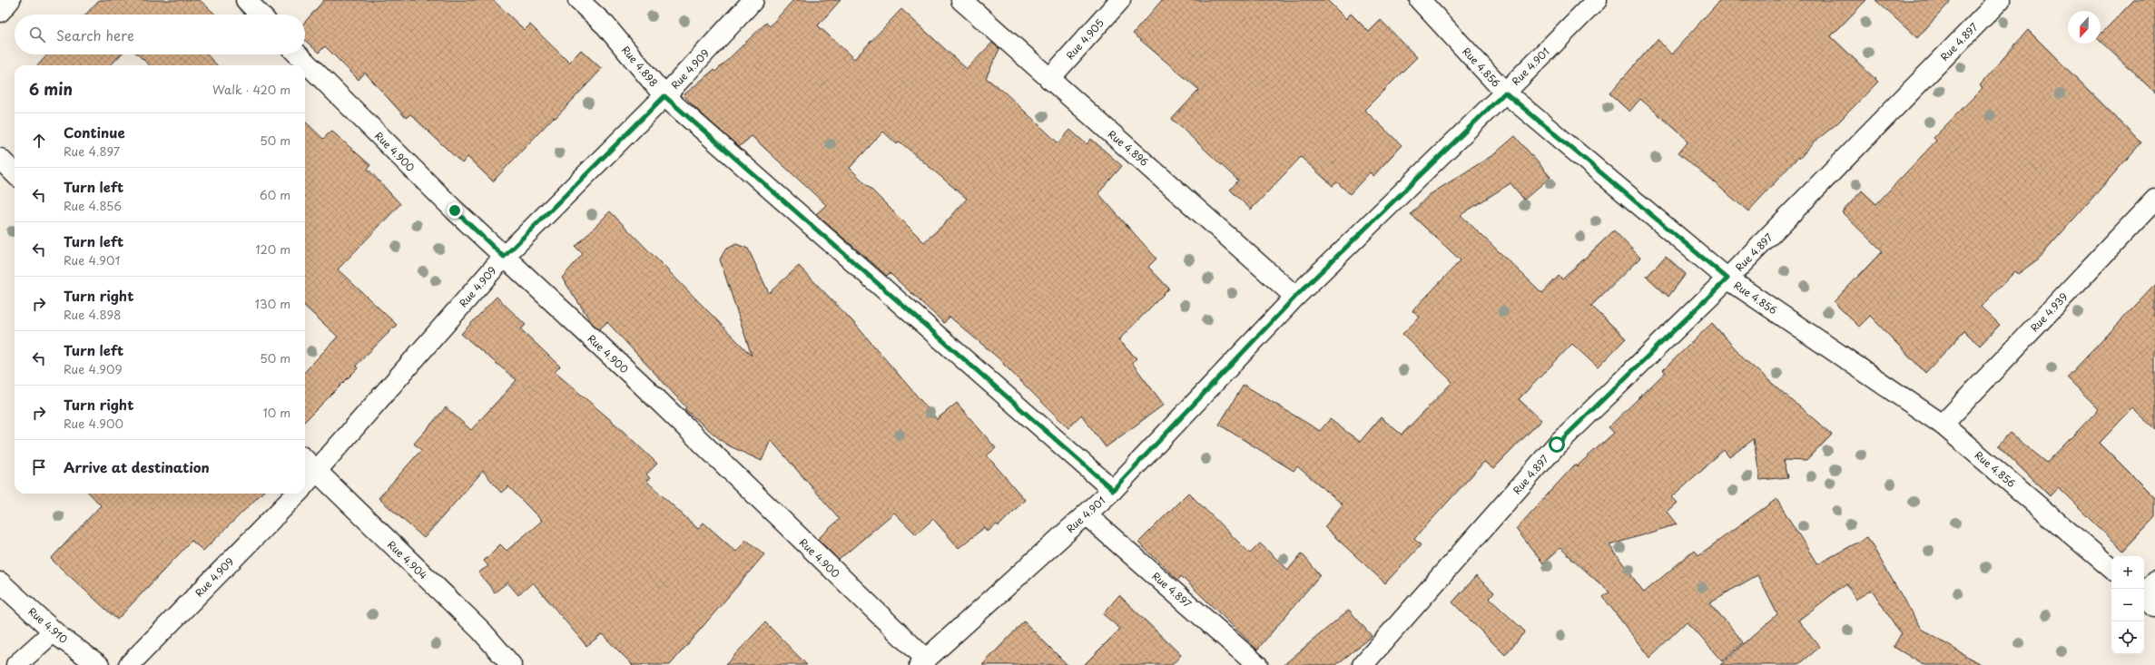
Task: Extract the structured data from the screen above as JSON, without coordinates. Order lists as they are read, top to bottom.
{
  "streets": {
    "street": [
      "Rue 4.905",
      "Rue 4.897",
      "Rue 4.898",
      "Rue 4.901",
      "Rue 4.856",
      "Rue 4.909",
      "Rue 4.896",
      "Rue 4.900",
      "Rue 4.939",
      "Rue 4.904",
      "Rue 4.910"
    ]
  },
  "crossings": [
    ["Rue 4.905", "Rue 4.896"],
    ["Rue 4.897", "Rue 4.901"],
    ["Rue 4.897", "Rue 4.856"],
    ["Rue 4.898", "Rue 4.901"],
    ["Rue 4.898", "Rue 4.909"],
    ["Rue 4.901", "Rue 4.856"],
    ["Rue 4.901", "Rue 4.896"],
    ["Rue 4.901", "Rue 4.900"],
    ["Rue 4.856", "Rue 4.939"],
    ["Rue 4.909", "Rue 4.900"],
    ["Rue 4.909", "Rue 4.904"]
  ],
  "north": "bottom",
  "page": {
    "search": "Search here",
    "heading": ["6 min", "Walk · 420 m"],
    "list": [
      ["Continue", "Rue 4.897", "50 m"],
      ["Turn left", "Rue 4.856", "60 m"],
      ["Turn left", "Rue 4.901", "120 m"],
      ["Turn right", "Rue 4.898", "130 m"],
      ["Turn left", "Rue 4.909", "50 m"],
      ["Turn right", "Rue 4.900", "10 m"],
      "Arrive at destination"
    ],
    "map_buttons": ["+", "−"]
  }
}
